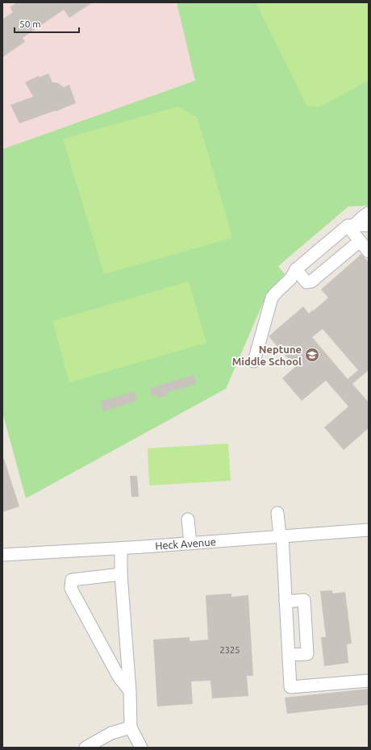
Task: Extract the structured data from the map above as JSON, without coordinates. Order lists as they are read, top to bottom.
{
  "streets": {
    "street": ["Heck Avenue"]
  },
  "places": {
    "school or university": ["Neptune Middle School"]
  },
  "house_numbers": ["2325"],
  "scale_bar": "50 m"
}
